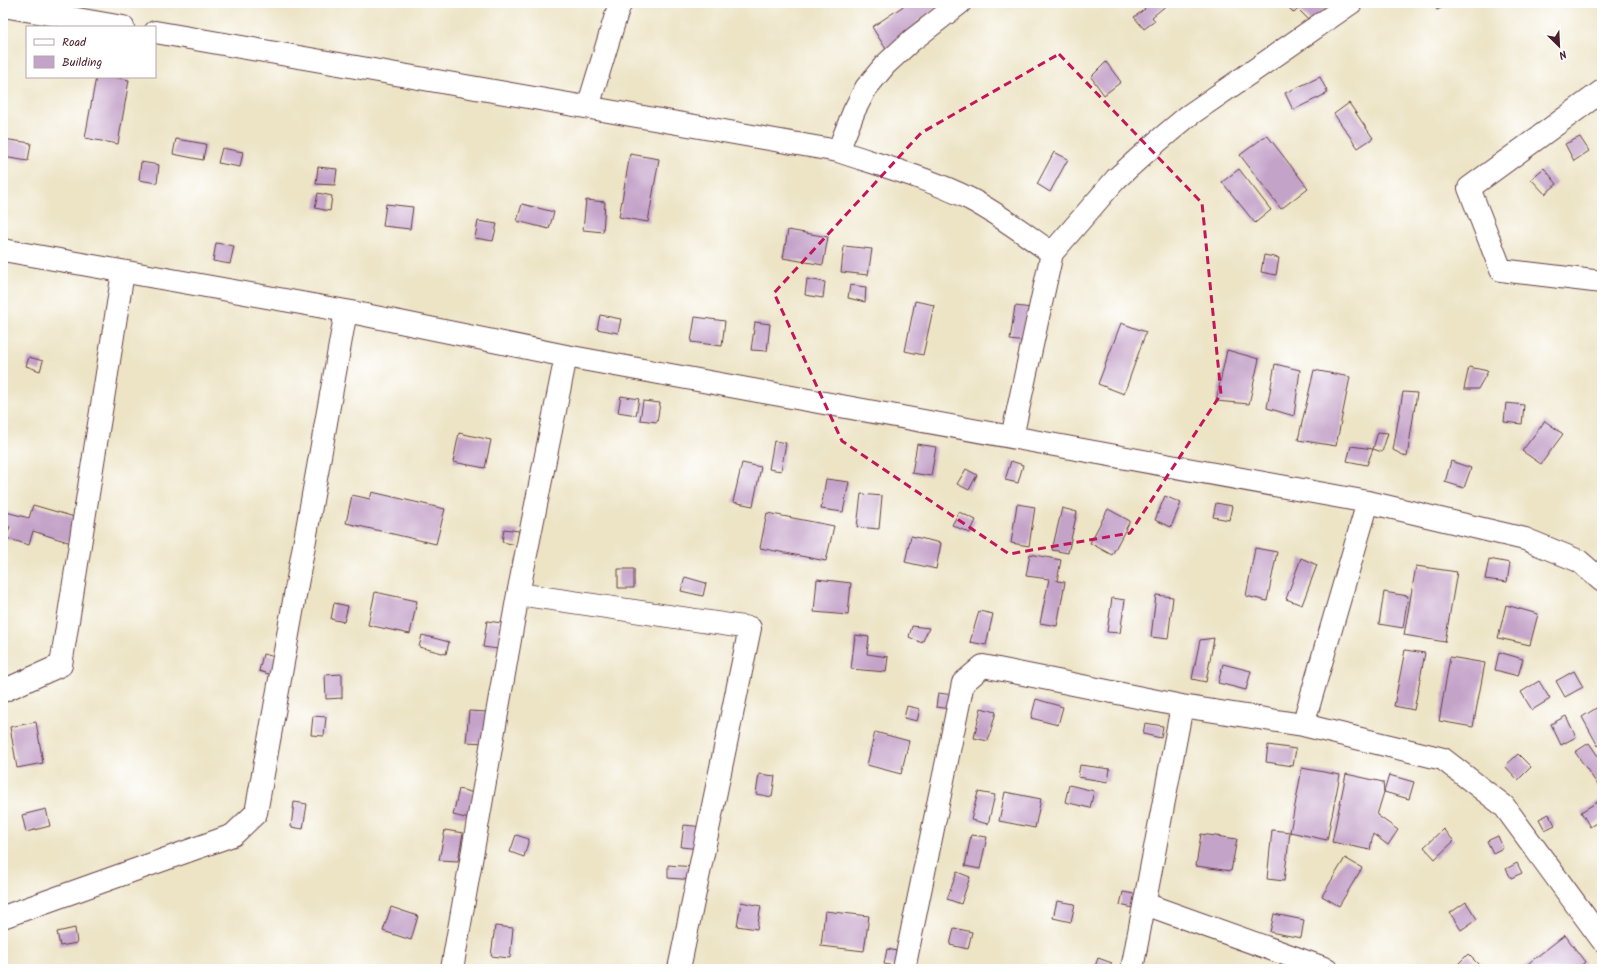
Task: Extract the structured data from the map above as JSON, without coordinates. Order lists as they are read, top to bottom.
{
  "legend": ["Road", "Building"],
  "north": "bottom right"
}
